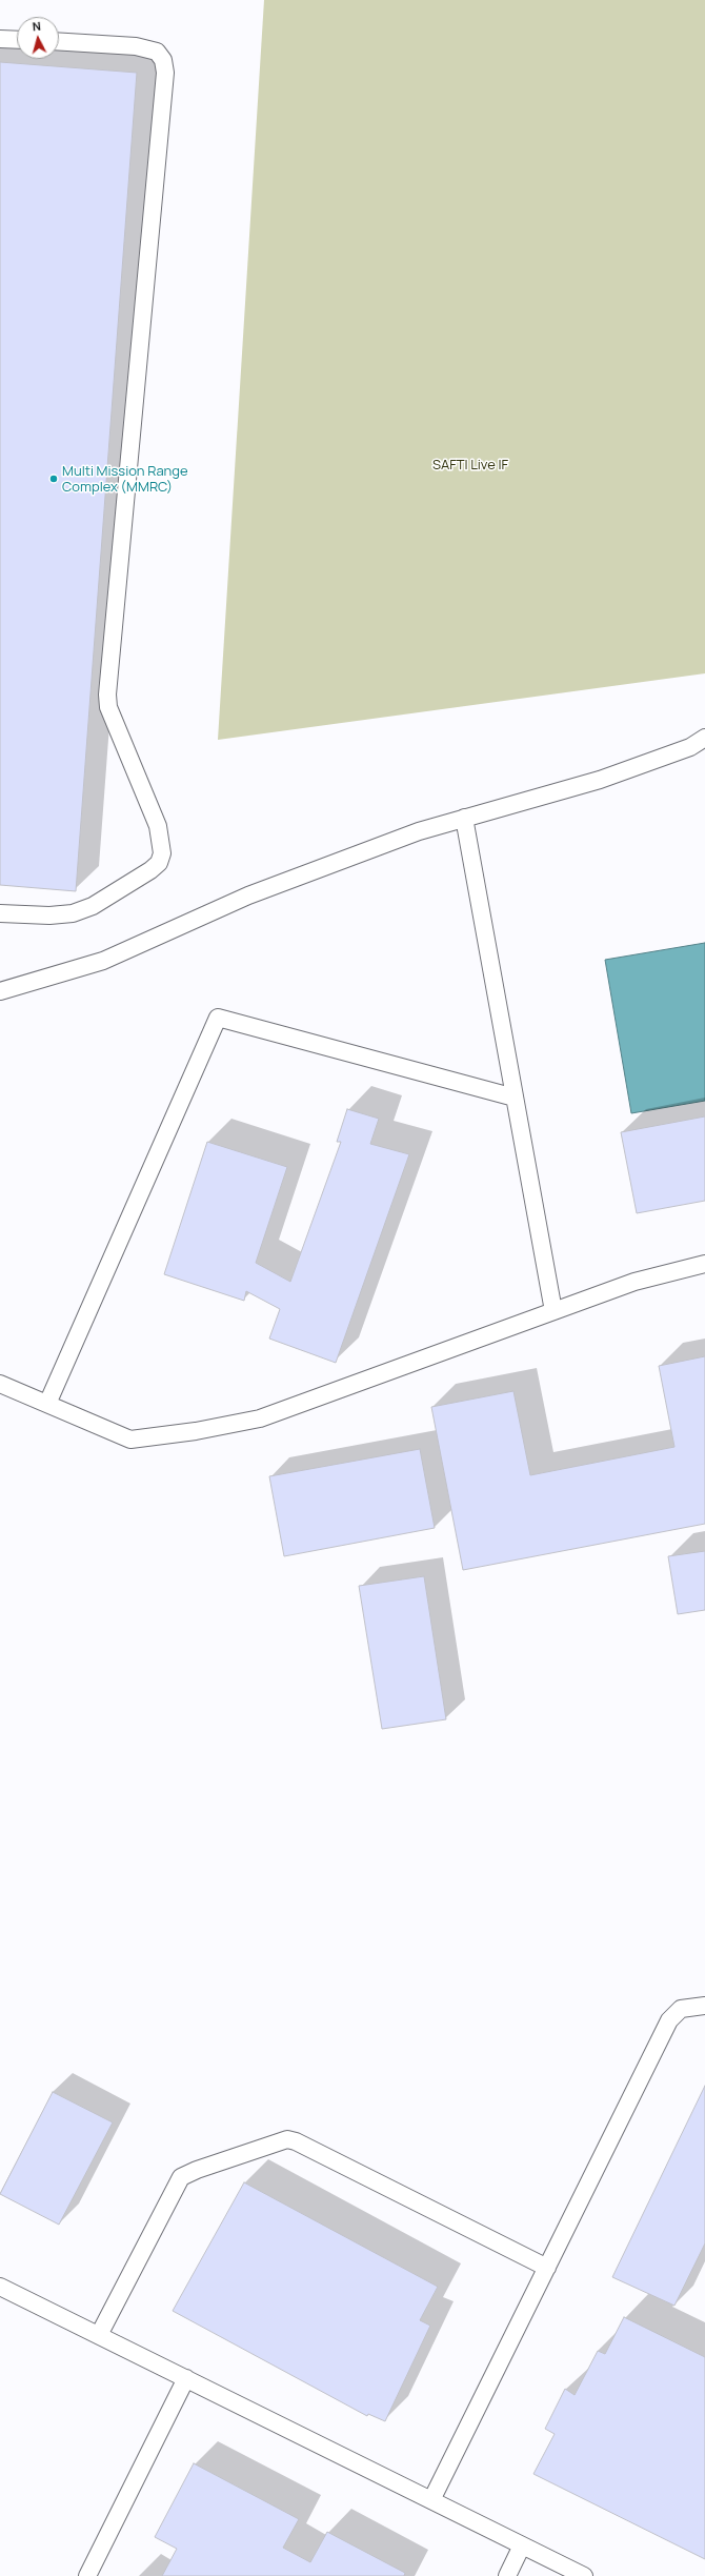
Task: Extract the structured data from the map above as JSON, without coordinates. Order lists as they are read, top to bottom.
{
  "parks": ["SAFTI Live IF"],
  "places": ["Multi Mission Range Complex (MMRC)"],
  "north": "top"
}
